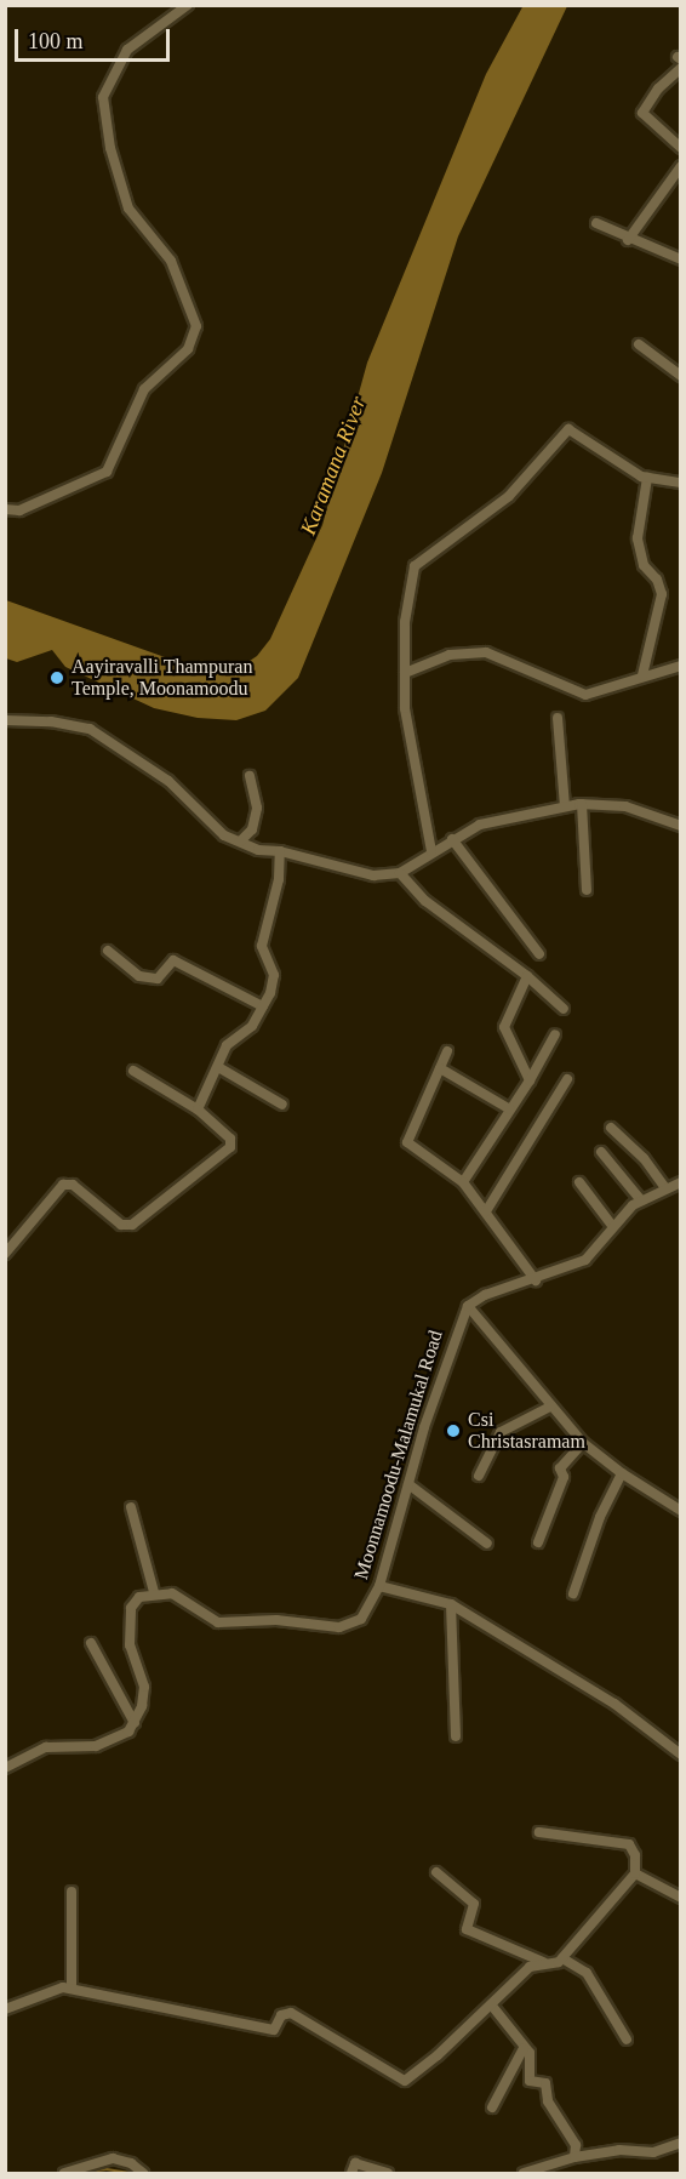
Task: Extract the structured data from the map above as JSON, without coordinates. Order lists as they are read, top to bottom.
{
  "streets": {
    "street": ["Moonnamoodu-Malamukal Road"]
  },
  "water": ["Karamana River"],
  "places": ["Aayiravalli Thampuran Temple, Moonamoodu", "Csi Christasramam"],
  "scale_bar": "100 m"
}
